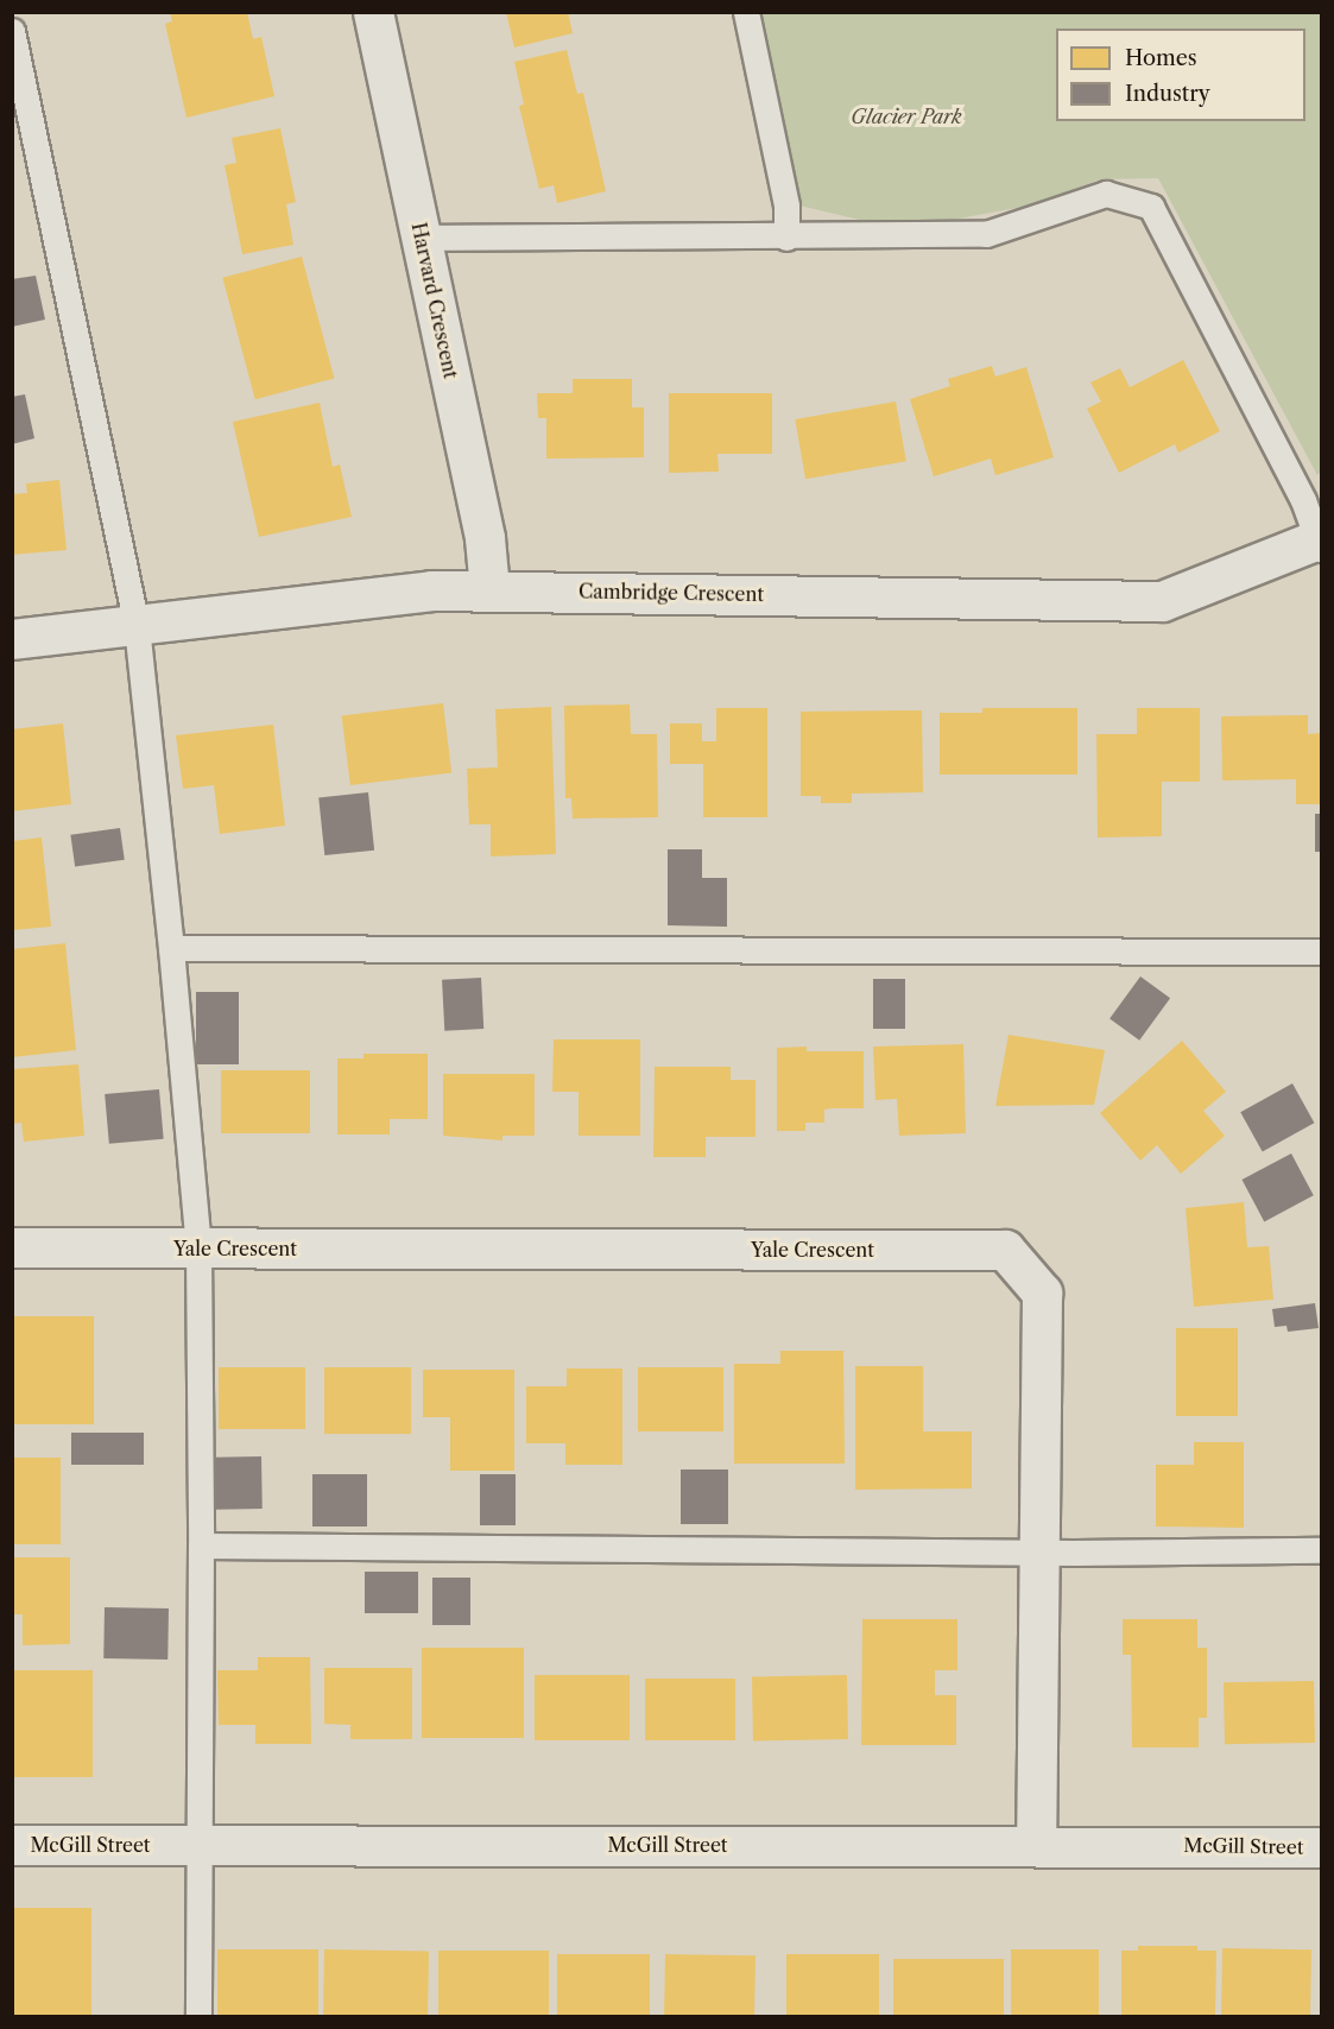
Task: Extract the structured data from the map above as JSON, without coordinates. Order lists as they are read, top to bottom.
{
  "streets": {
    "street": [
      "Harvard Crescent",
      "Cambridge Crescent",
      "Yale Crescent",
      "McGill Street"
    ]
  },
  "crossings": [
    ["Harvard Crescent", "Cambridge Crescent"],
    ["Yale Crescent", "McGill Street"]
  ],
  "parks": ["Glacier Park"],
  "legend": ["Homes", "Industry"]
}
